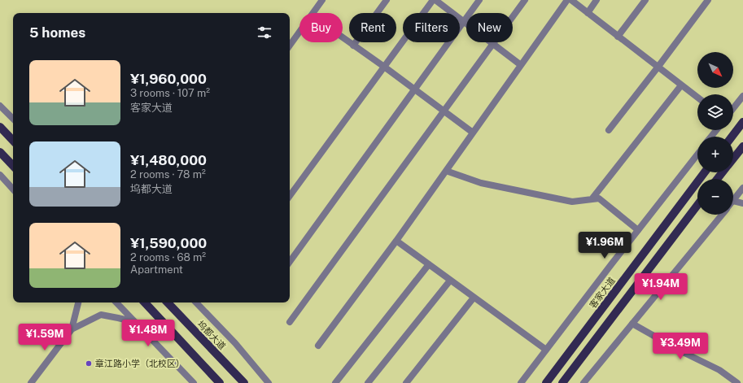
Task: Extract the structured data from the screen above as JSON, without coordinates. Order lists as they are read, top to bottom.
{
  "streets": {
    "main road": ["客家大道", "坞都大道"]
  },
  "places": ["章江路小学（北校区）"],
  "north": "bottom right",
  "page": {
    "chip": [
      "Buy",
      "Rent",
      "Filters",
      "New"
    ],
    "heading": "5 homes",
    "map_buttons": ["+", "−"],
    "list": [
      {
        "name": "¥1,960,000",
        "note": "3 rooms · 107 m² · 客家大道"
      },
      {
        "name": "¥1,480,000",
        "note": "2 rooms · 78 m² · 坞都大道"
      },
      {
        "name": "¥1,590,000",
        "note": "2 rooms · 68 m² · Apartment"
      }
    ],
    "price": [
      "¥1.96M",
      "¥1.94M",
      "¥1.48M",
      "¥1.59M",
      "¥3.49M"
    ]
  }
}
